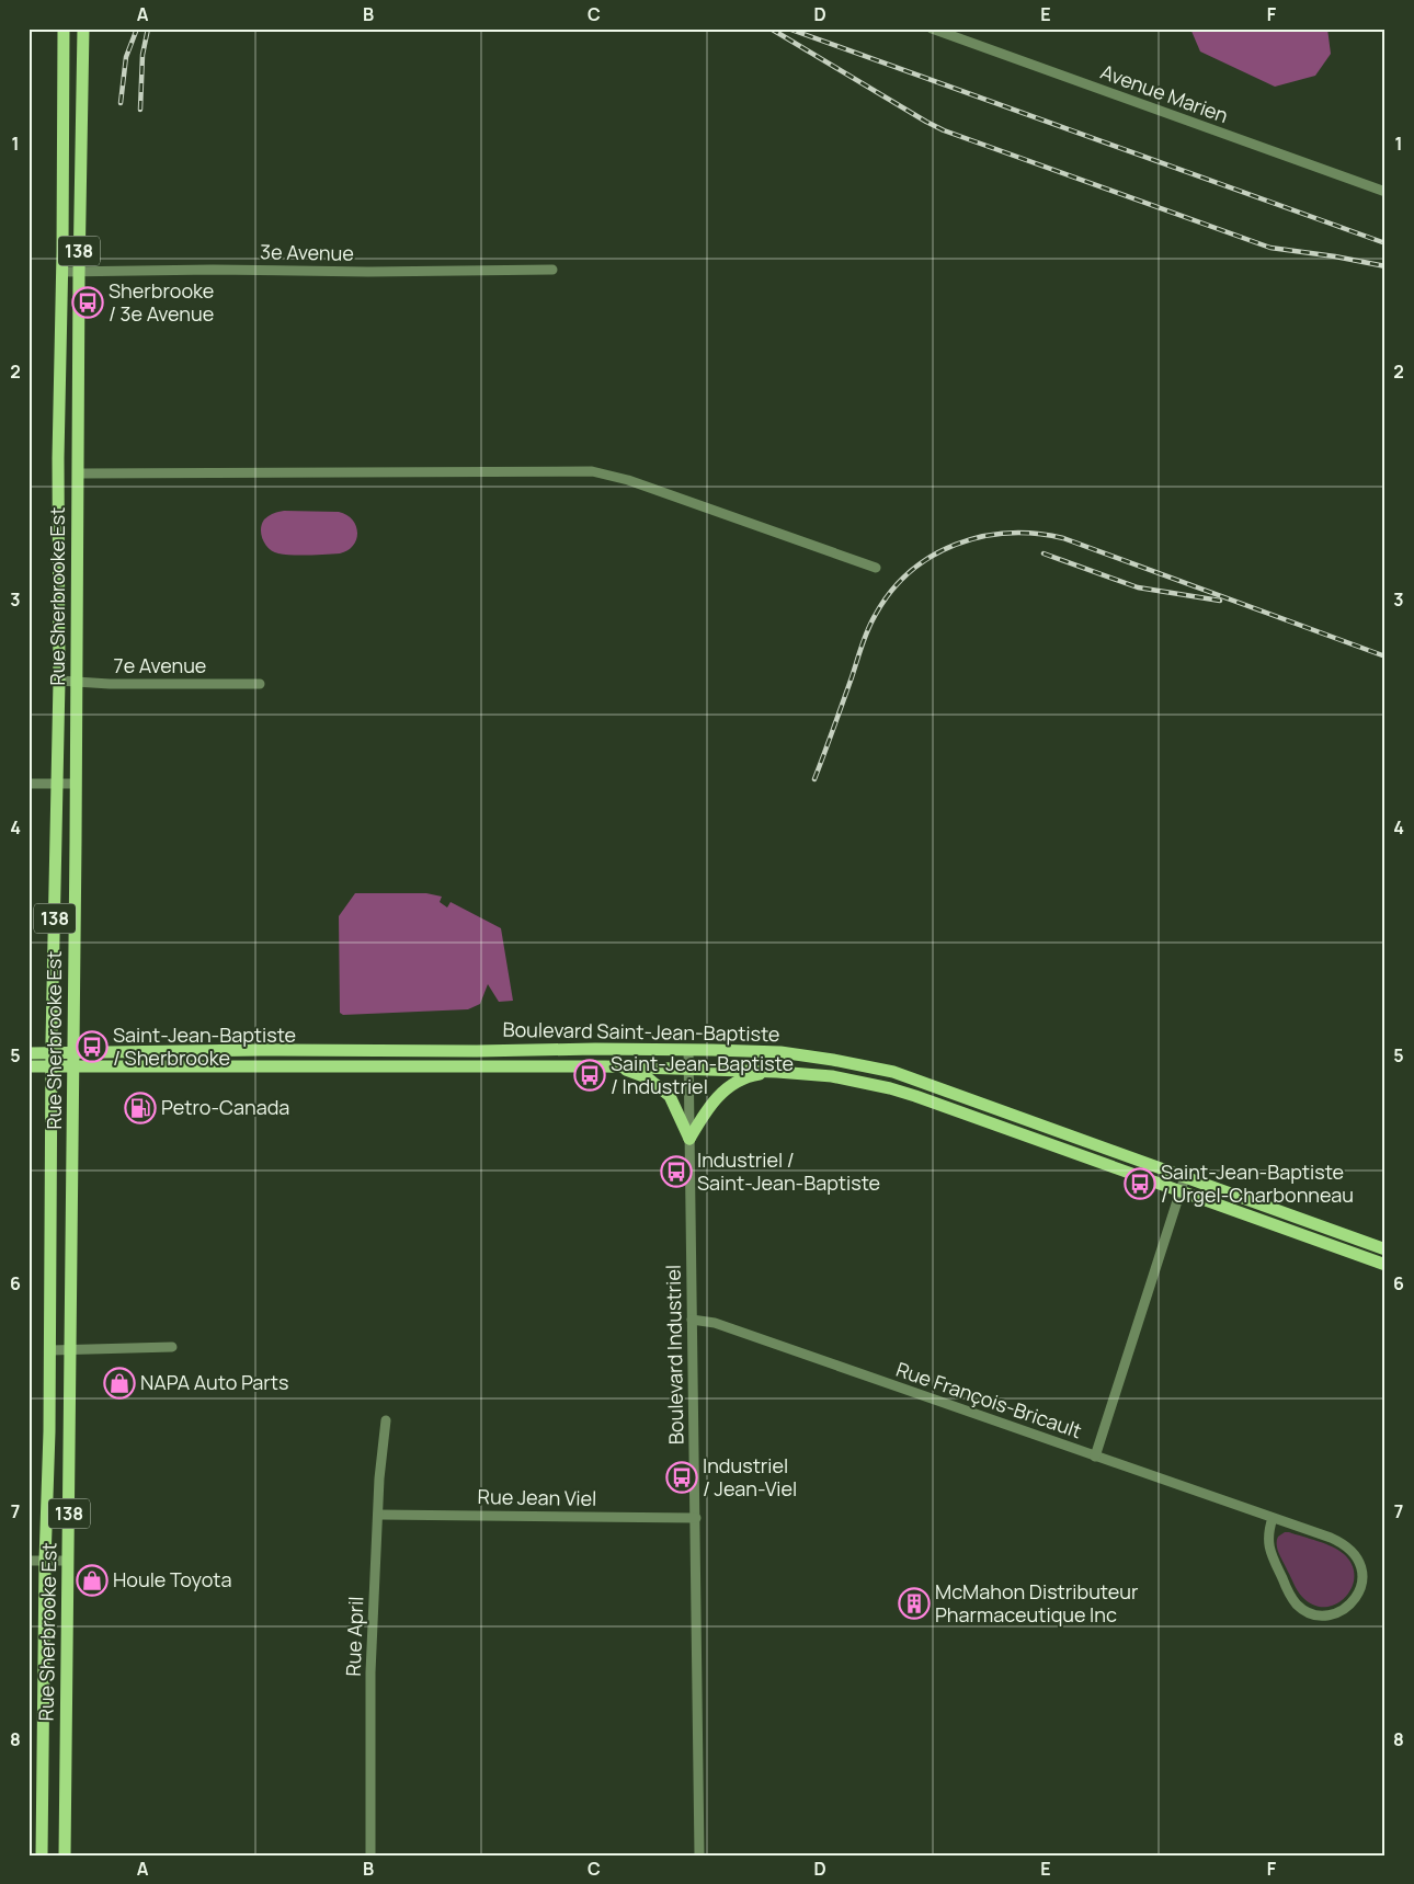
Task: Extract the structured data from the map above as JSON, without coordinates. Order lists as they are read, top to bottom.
{
  "streets": {
    "main road": ["138", "Rue Sherbrooke Est", "Boulevard Saint-Jean-Baptiste"],
    "street": [
      "Avenue Marien",
      "3e Avenue",
      "7e Avenue",
      "Boulevard Industriel",
      "Rue François-Bricault",
      "Rue Jean Viel",
      "Rue April"
    ]
  },
  "crossings": [
    ["3e Avenue", "Rue Sherbrooke Est"],
    ["Rue Sherbrooke Est", "7e Avenue"],
    ["Rue Sherbrooke Est", "Boulevard Saint-Jean-Baptiste"],
    ["Boulevard Saint-Jean-Baptiste", "Boulevard Industriel"],
    ["Boulevard Industriel", "Rue François-Bricault"],
    ["Boulevard Industriel", "Rue Jean Viel"],
    ["Rue Jean Viel", "Rue April"]
  ],
  "places": {
    "bus stop": [
      "Sherbrooke / 3e Avenue",
      "Saint-Jean-Baptiste / Sherbrooke",
      "Saint-Jean-Baptiste / Industriel",
      "Industriel / Saint-Jean-Baptiste",
      "Saint-Jean-Baptiste / Urgel-Charbonneau",
      "Industriel / Jean-Viel"
    ],
    "fuel station": ["Petro-Canada"],
    "shop": ["NAPA Auto Parts", "Houle Toyota"],
    "building": ["McMahon Distributeur Pharmaceutique Inc"]
  },
  "grid": {
    "columns": [
      "A",
      "B",
      "C",
      "D",
      "E",
      "F"
    ],
    "rows": [
      "1",
      "2",
      "3",
      "4",
      "5",
      "6",
      "7",
      "8"
    ]
  }
}
